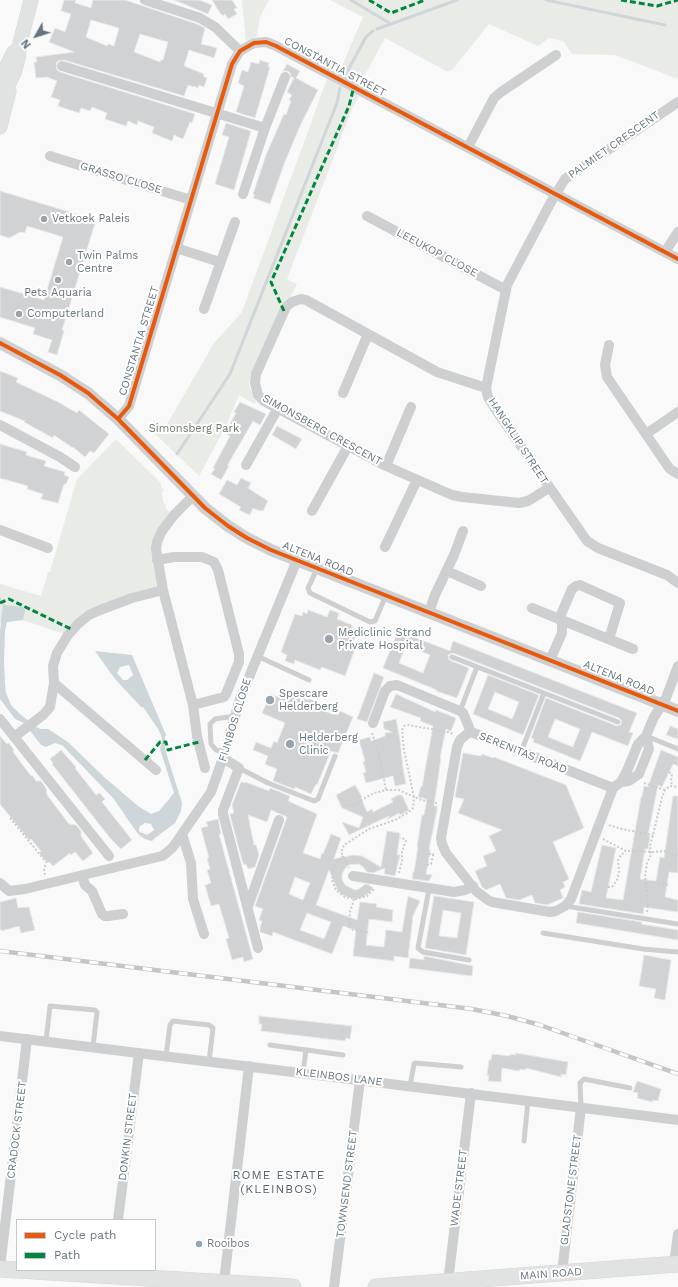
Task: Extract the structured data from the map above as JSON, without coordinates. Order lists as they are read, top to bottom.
{
  "streets": {
    "main road": ["MAIN ROAD"],
    "street": [
      "CONSTANTIA STREET",
      "PALMIET CRESCENT",
      "GRASSO CLOSE",
      "LEEUKOP CLOSE",
      "SIMONSBERG CRESCENT",
      "HANGKLIP STREET",
      "ALTENA ROAD",
      "FIJNBOS CLOSE",
      "SERENITAS ROAD",
      "KLEINBOS LANE",
      "CRADOCK STREET",
      "DONKIN STREET",
      "TOWNSEND STREET",
      "WADE STREET",
      "GLADSTONE STREET"
    ]
  },
  "crossings": [
    ["CONSTANTIA STREET", "PALMIET CRESCENT"],
    ["CONSTANTIA STREET", "GRASSO CLOSE"],
    ["CONSTANTIA STREET", "HANGKLIP STREET"],
    ["CONSTANTIA STREET", "ALTENA ROAD"],
    ["PALMIET CRESCENT", "HANGKLIP STREET"],
    ["LEEUKOP CLOSE", "HANGKLIP STREET"],
    ["SIMONSBERG CRESCENT", "HANGKLIP STREET"],
    ["ALTENA ROAD", "FIJNBOS CLOSE"],
    ["KLEINBOS LANE", "CRADOCK STREET"],
    ["KLEINBOS LANE", "DONKIN STREET"],
    ["KLEINBOS LANE", "TOWNSEND STREET"],
    ["KLEINBOS LANE", "WADE STREET"],
    ["KLEINBOS LANE", "GLADSTONE STREET"],
    ["WADE STREET", "MAIN ROAD"],
    ["GLADSTONE STREET", "MAIN ROAD"]
  ],
  "districts": ["ROME ESTATE (KLEINBOS)"],
  "parks": ["Simonsberg Park"],
  "places": [
    "Vetkoek Paleis",
    "Twin Palms Centre",
    "Pets Aquaria",
    "Computerland",
    "Mediclinic Strand Private Hospital",
    "Spescare Helderberg",
    "Helderberg Clinic",
    "Rooibos"
  ],
  "legend": ["Cycle path", "Path"],
  "north": "bottom left"
}
